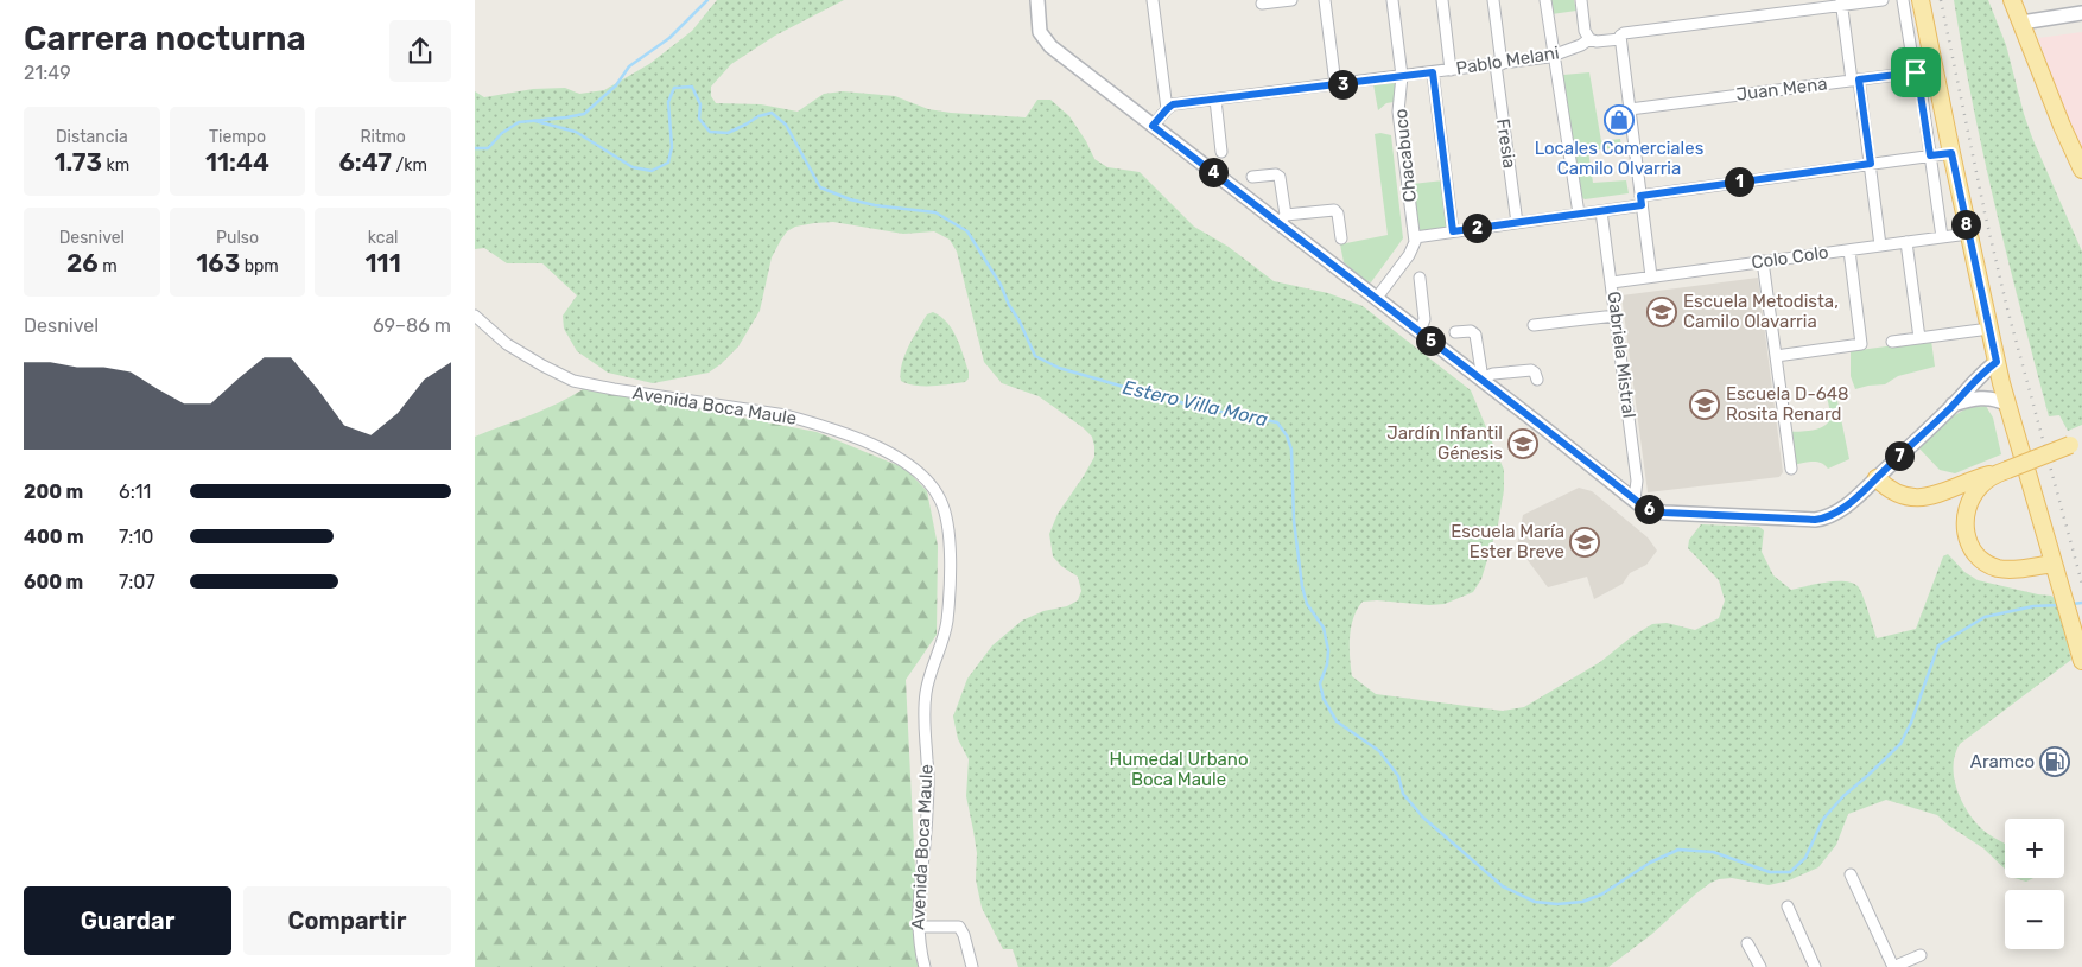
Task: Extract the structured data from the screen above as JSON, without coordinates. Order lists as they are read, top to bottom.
{
  "streets": {
    "street": [
      "Pablo Melani",
      "Juan Mena",
      "Fresia",
      "Chacabuco",
      "Colo Colo",
      "Gabriela Mistral",
      "Avenida Boca Maule"
    ]
  },
  "crossings": [
    ["Pablo Melani", "Fresia"],
    ["Pablo Melani", "Chacabuco"],
    ["Colo Colo", "Gabriela Mistral"]
  ],
  "water": ["Estero Villa Mora"],
  "parks": ["Humedal Urbano Boca Maule"],
  "places": {
    "shop": ["Locales Comerciales Camilo Olvarria"],
    "school or university": [
      "Escuela Metodista, Camilo Olavarria",
      "Escuela D-648 Rosita Renard",
      "Jardín Infantil Génesis",
      "Escuela María Ester Breve"
    ],
    "fuel station": ["Aramco"]
  },
  "page": {
    "heading": ["Carrera nocturna", "21:49"],
    "pins": [
      "3",
      "4",
      "1",
      "8",
      "2",
      "5",
      "7",
      "6"
    ],
    "stats": [
      ["Distancia", "1.73 km"],
      ["Tiempo", "11:44"],
      ["Ritmo", "6:47 /km"],
      ["Desnivel", "26 m"],
      ["Pulso", "163 bpm"],
      ["kcal", "111"]
    ],
    "chart": ["Desnivel", "69–86 m"],
    "list": [
      {
        "name": "200 m",
        "note": "6:11"
      },
      {
        "name": "400 m",
        "note": "7:10"
      },
      {
        "name": "600 m",
        "note": "7:07"
      }
    ],
    "map_buttons": ["+", "−"],
    "buttons": ["Guardar", "Compartir"]
  }
}
